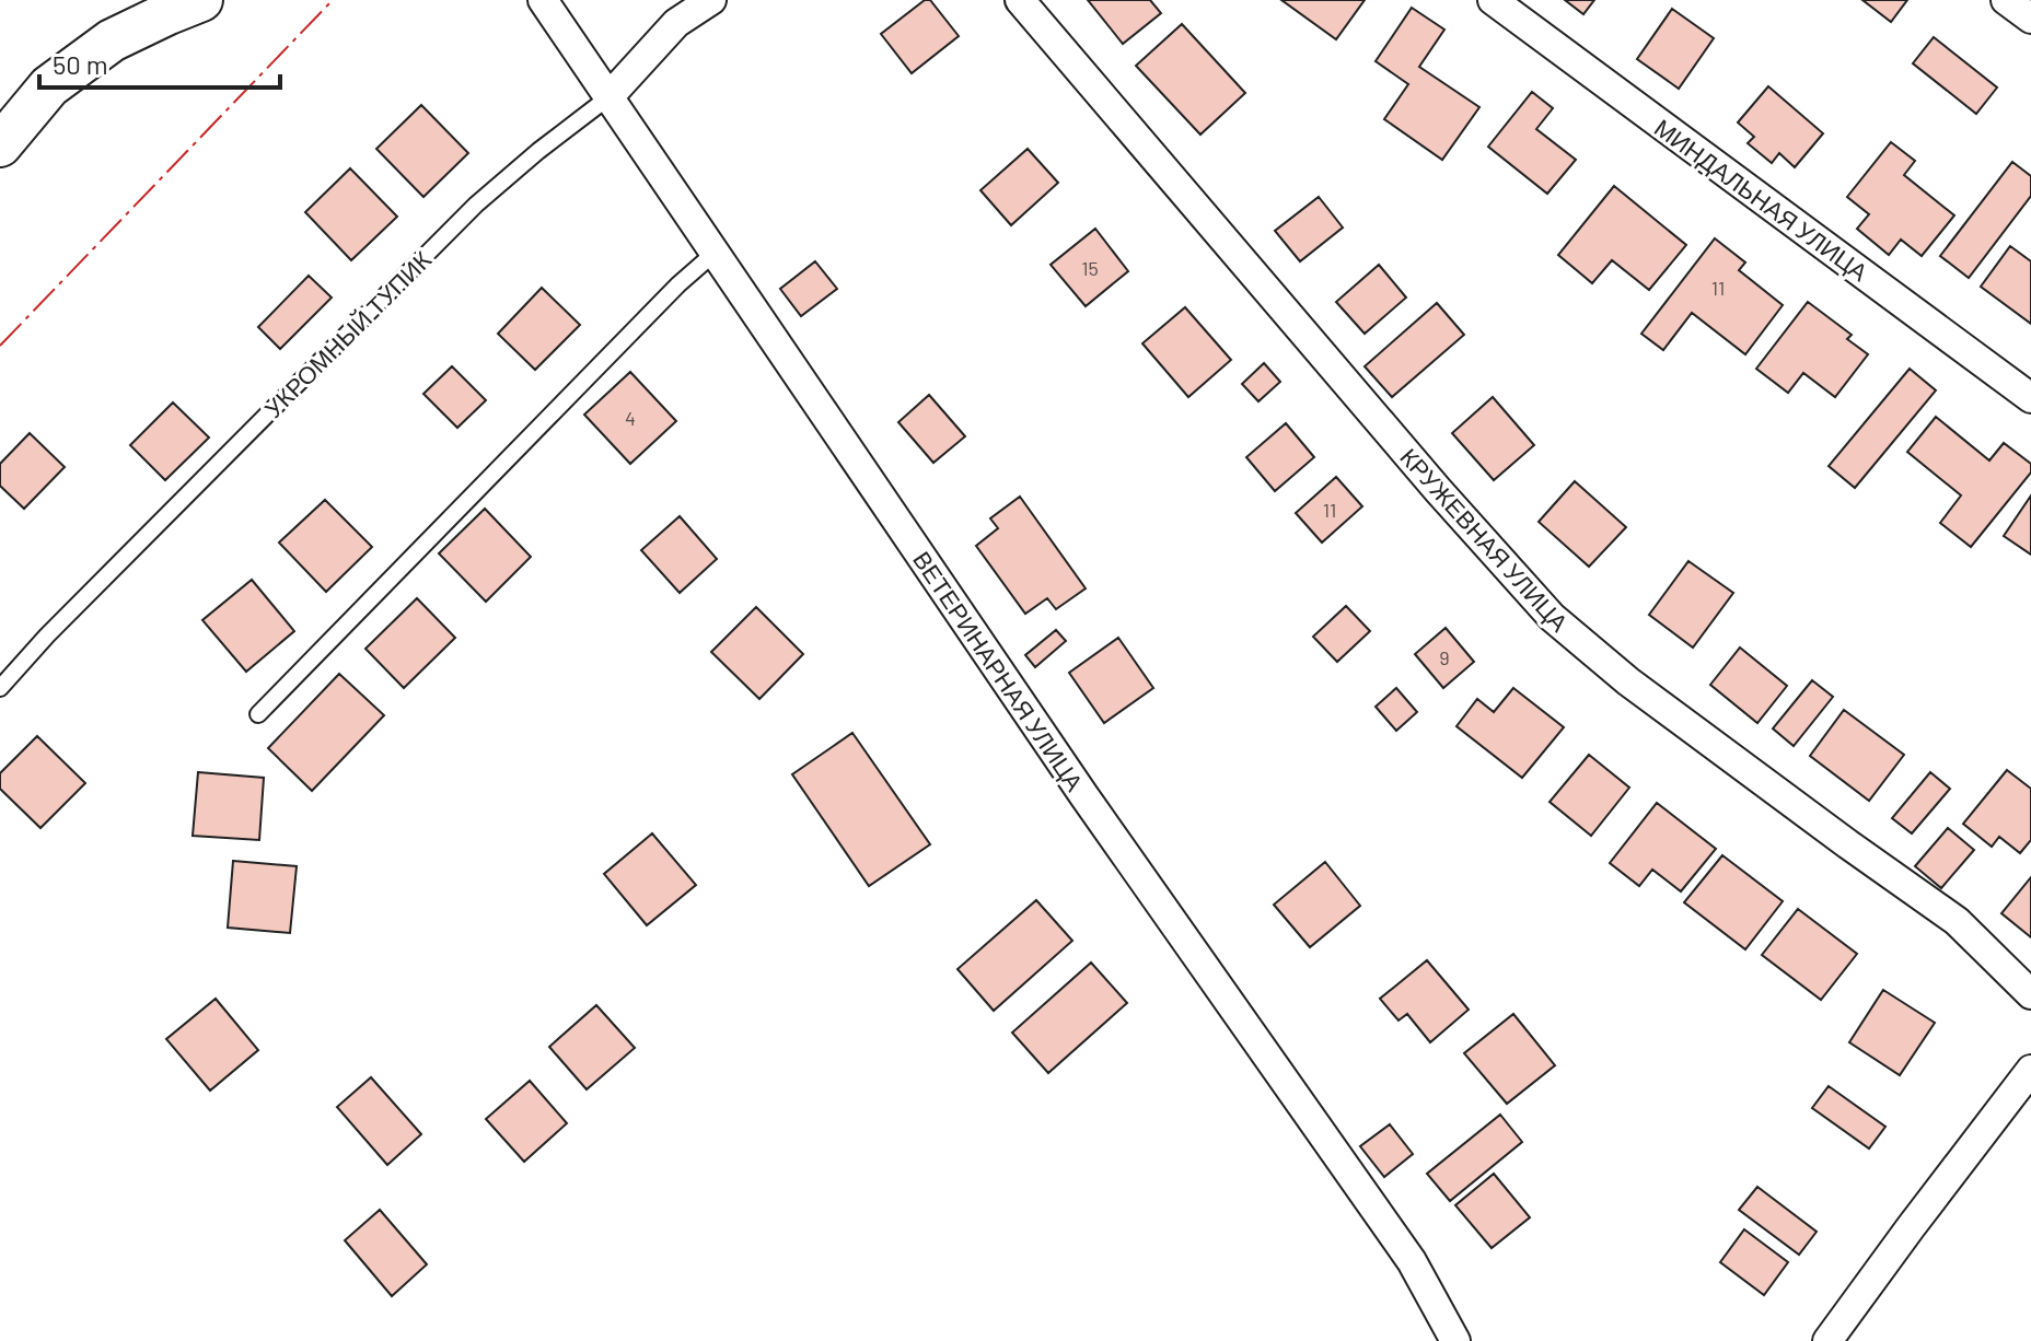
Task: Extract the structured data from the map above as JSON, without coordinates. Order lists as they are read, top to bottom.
{
  "streets": {
    "street": [
      "МИНДАЛЬНАЯ УЛИЦА",
      "УКРОМНЫЙ ТУПИК",
      "КРУЖЕВНАЯ УЛИЦА",
      "ВЕТЕРИНАРНАЯ УЛИЦА"
    ]
  },
  "crossings": [
    ["УКРОМНЫЙ ТУПИК", "ВЕТЕРИНАРНАЯ УЛИЦА"]
  ],
  "house_numbers": [
    "15",
    "11",
    "4",
    "11",
    "9"
  ],
  "scale_bar": "50 m"
}
